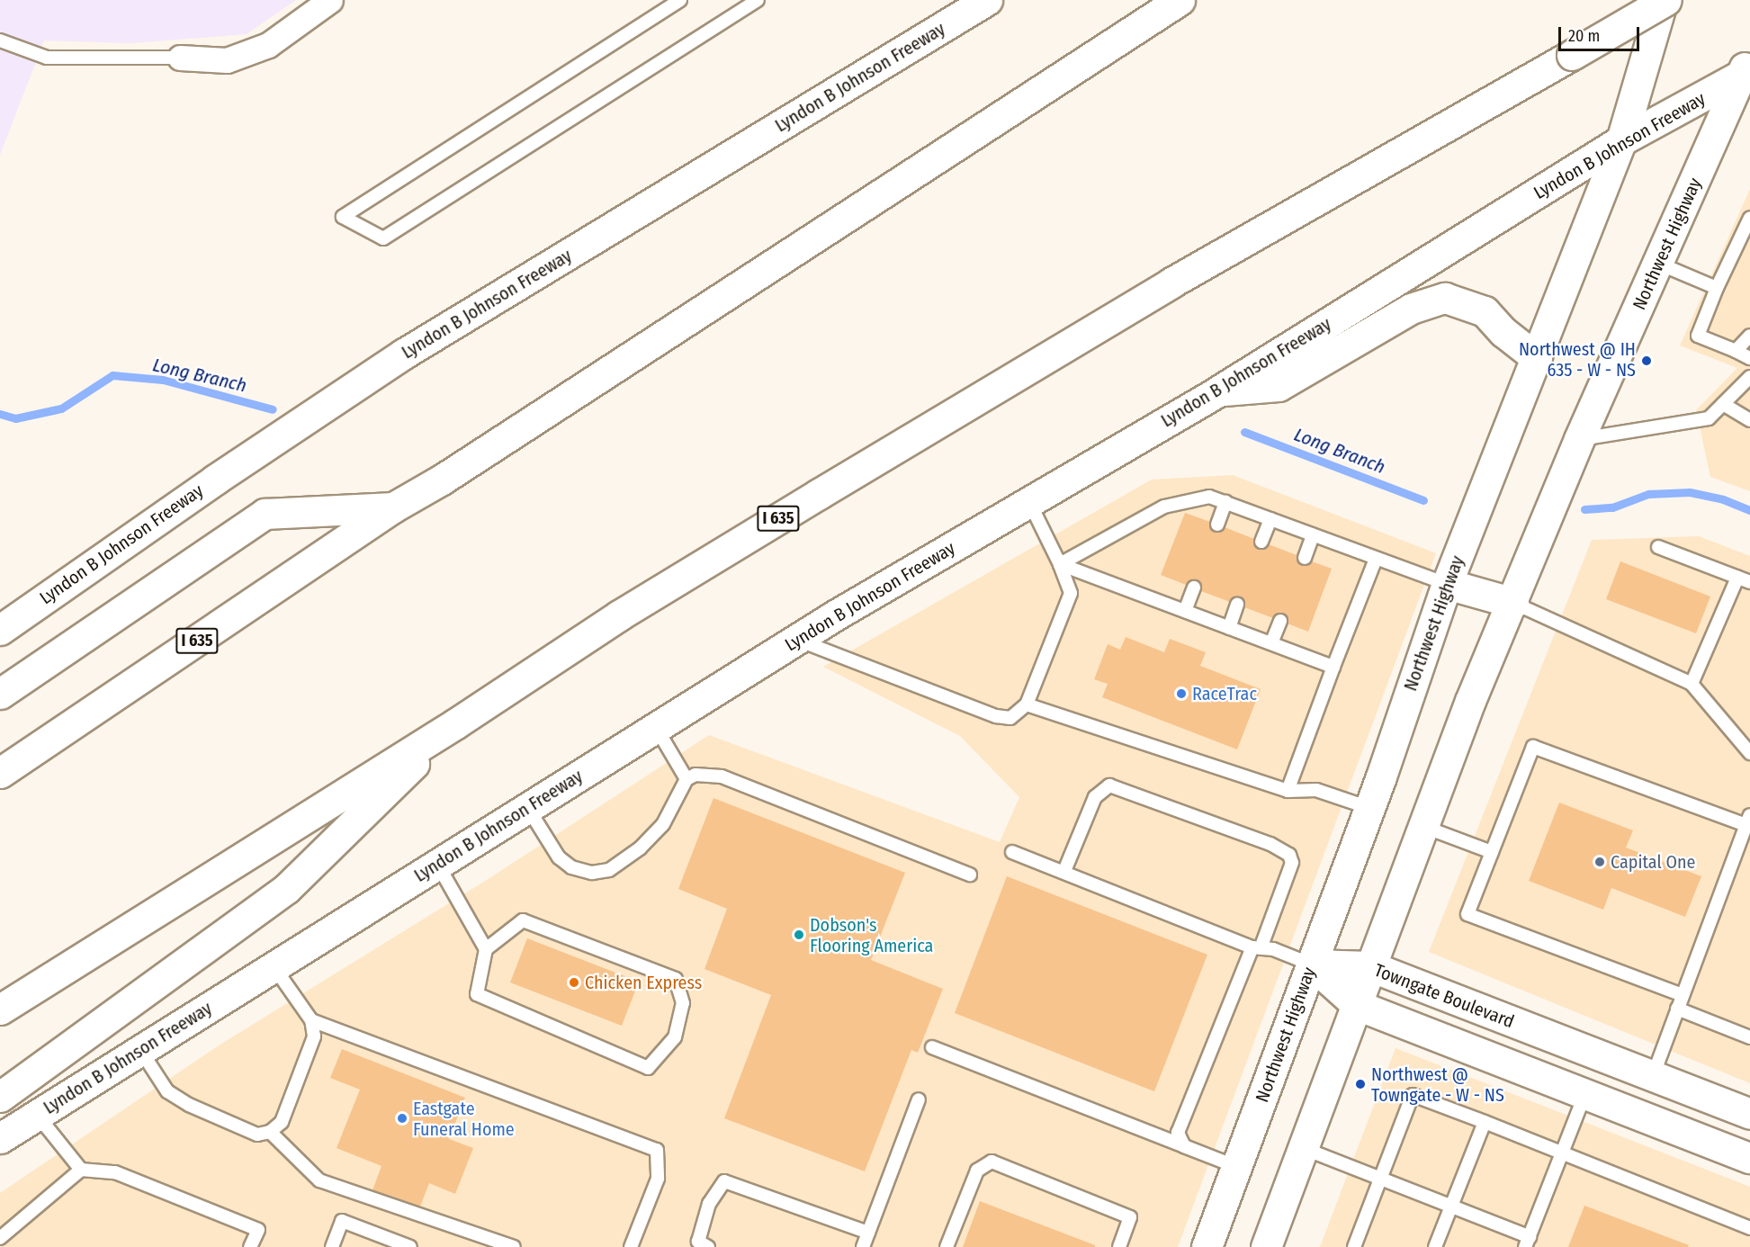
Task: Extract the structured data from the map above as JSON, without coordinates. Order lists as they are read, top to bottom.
{
  "streets": {
    "main road": [
      "Lyndon B Johnson Freeway",
      "Northwest Highway",
      "I 635",
      "Towngate Boulevard"
    ]
  },
  "crossings": [
    ["Lyndon B Johnson Freeway", "Northwest Highway"],
    ["Northwest Highway", "I 635"],
    ["Northwest Highway", "Towngate Boulevard"]
  ],
  "water": ["Long Branch"],
  "places": [
    "Northwest @ IH 635 - W - NS",
    "RaceTrac",
    "Capital One",
    "Dobson's Flooring America",
    "Chicken Express",
    "Northwest @ Towngate - W - NS",
    "Eastgate Funeral Home"
  ],
  "scale_bar": "20 m"
}
